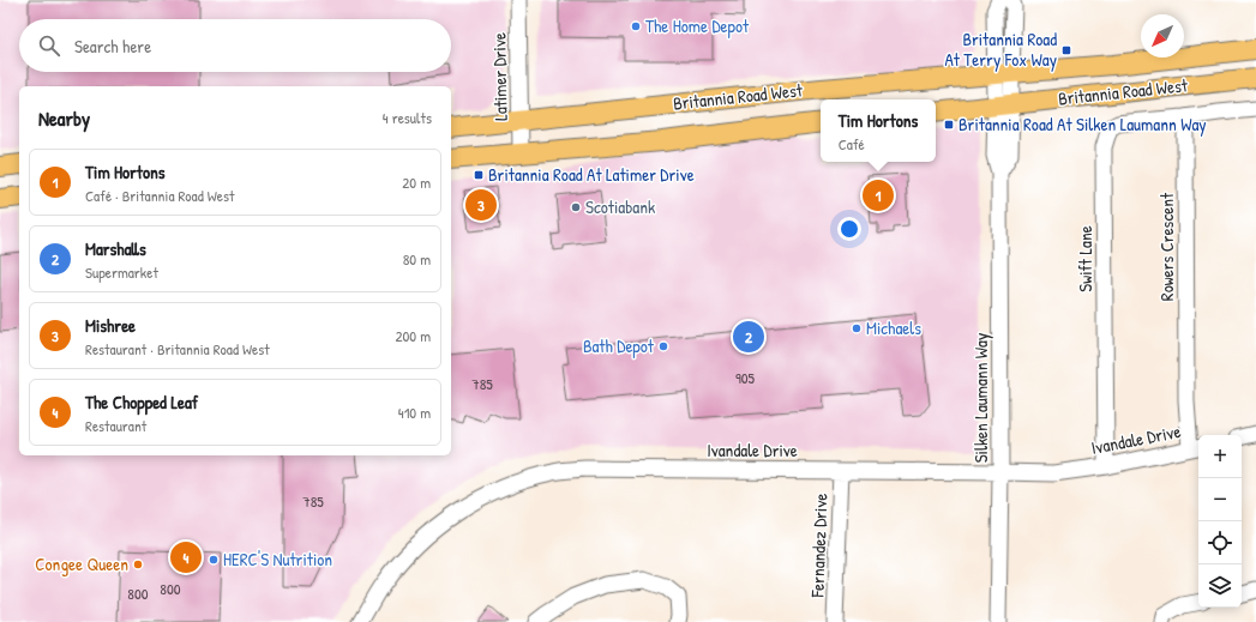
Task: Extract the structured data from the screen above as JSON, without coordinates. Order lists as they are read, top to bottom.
{
  "streets": {
    "main road": ["Britannia Road West"],
    "street": [
      "Latimer Drive",
      "Rowers Crescent",
      "Swift Lane",
      "Silken Laumann Way",
      "Ivandale Drive",
      "Fernandez Drive"
    ]
  },
  "crossings": [
    ["Latimer Drive", "Britannia Road West"],
    ["Britannia Road West", "Silken Laumann Way"],
    ["Rowers Crescent", "Swift Lane"],
    ["Rowers Crescent", "Ivandale Drive"],
    ["Swift Lane", "Ivandale Drive"],
    ["Silken Laumann Way", "Ivandale Drive"],
    ["Ivandale Drive", "Fernandez Drive"]
  ],
  "places": {
    "other": [
      "The Home Depot",
      "Scotiabank",
      "Michaels",
      "Bath Depot",
      "HERC'S Nutrition",
      "Congee Queen"
    ],
    "transit": ["Britannia Road At Terry Fox Way", "Britannia Road At Silken Laumann Way", "Britannia Road At Latimer Drive"]
  },
  "house_numbers": [
    "905",
    "785",
    "785",
    "800",
    "800"
  ],
  "north": "bottom left",
  "page": {
    "search": "Search here",
    "heading": ["Nearby", "4 results"],
    "popup": ["Tim Hortons", "Café"],
    "list": [
      {
        "mark": "1",
        "name": "Tim Hortons",
        "note": "Café · Britannia Road West",
        "value": "20 m"
      },
      {
        "mark": "2",
        "name": "Marshalls",
        "note": "Supermarket",
        "value": "80 m"
      },
      {
        "mark": "3",
        "name": "Mishree",
        "note": "Restaurant · Britannia Road West",
        "value": "200 m"
      },
      {
        "mark": "4",
        "name": "The Chopped Leaf",
        "note": "Restaurant",
        "value": "410 m"
      }
    ],
    "pins": [
      "1",
      "3",
      "2",
      "4"
    ],
    "map_buttons": ["+", "−"]
  }
}
